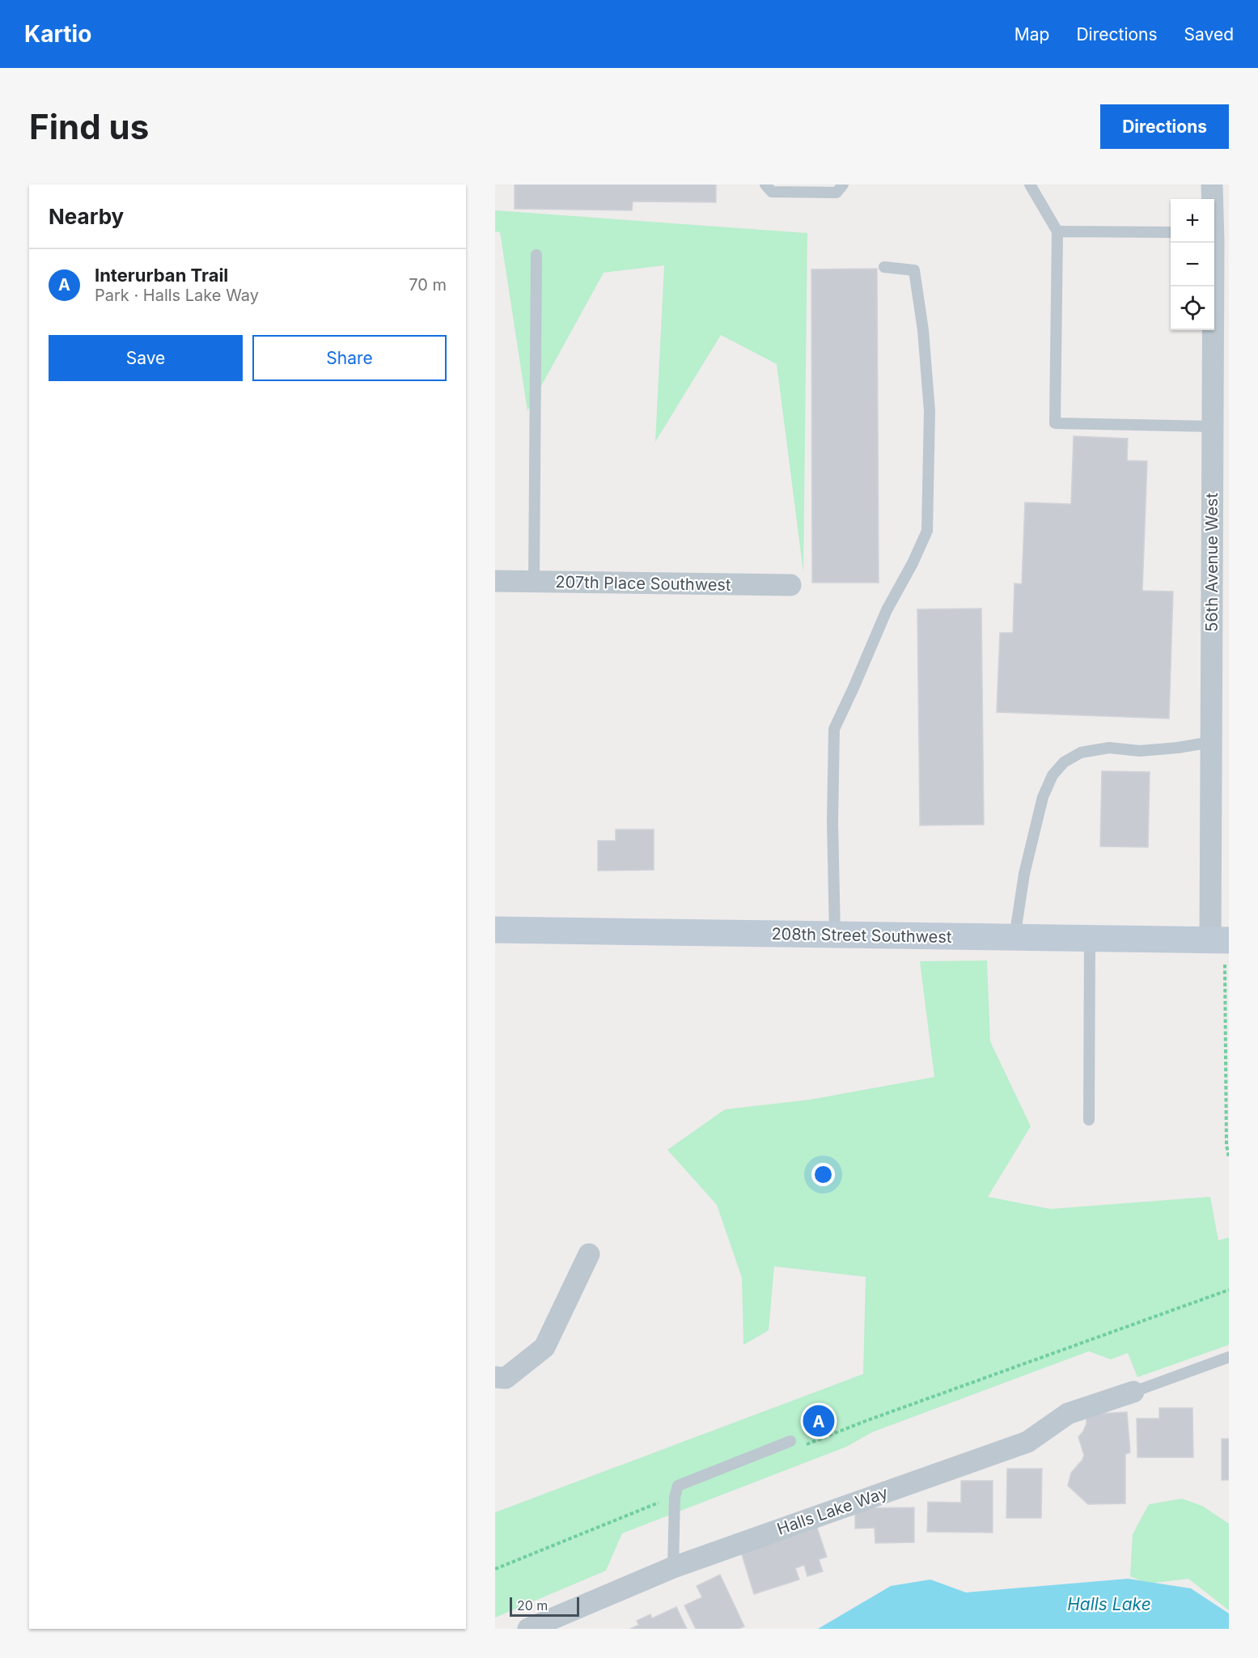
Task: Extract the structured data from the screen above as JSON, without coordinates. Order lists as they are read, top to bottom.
{
  "streets": {
    "street": [
      "56th Avenue West",
      "207th Place Southwest",
      "208th Street Southwest",
      "Halls Lake Way"
    ]
  },
  "crossings": [
    ["56th Avenue West", "208th Street Southwest"]
  ],
  "water": ["Halls Lake"],
  "scale_bar": "20 m",
  "page": {
    "header": "Kartio",
    "nav": ["Map", "Directions", "Saved"],
    "buttons": [
      "Directions",
      ["Save", "Share"]
    ],
    "title": "Find us",
    "heading": "Nearby",
    "map_buttons": ["+", "−"],
    "list": [
      {
        "mark": "A",
        "name": "Interurban Trail",
        "note": "Park · Halls Lake Way",
        "value": "70 m"
      }
    ],
    "pins": "A",
    "scale": "20 m"
  }
}
